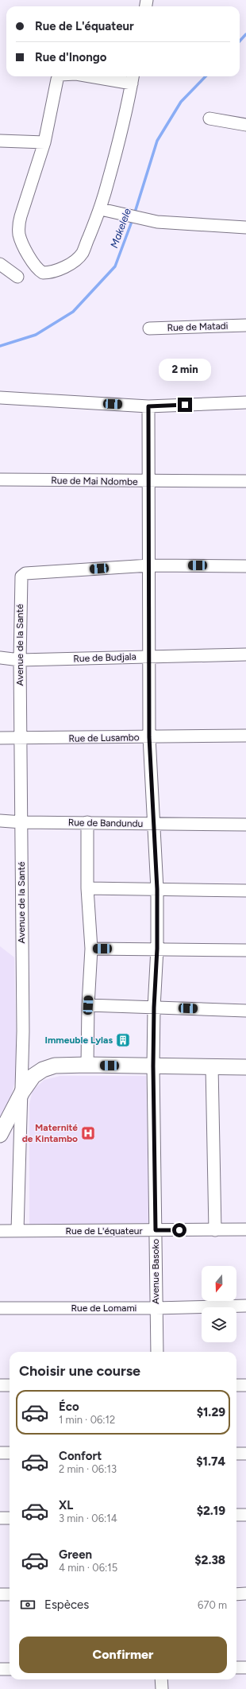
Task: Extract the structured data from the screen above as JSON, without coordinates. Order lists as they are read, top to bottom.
{
  "streets": {
    "street": [
      "Rue de Matadi",
      "Rue de Mai Ndombe",
      "Avenue de la Santé",
      "Rue de Budjala",
      "Rue de Lusambo",
      "Rue de Bandundu",
      "Rue de L'équateur",
      "Avenue Basoko",
      "Rue de Lomami"
    ]
  },
  "crossings": [
    ["Rue de Mai Ndombe", "Avenue Basoko"],
    ["Avenue de la Santé", "Rue de Budjala"],
    ["Avenue de la Santé", "Rue de Lusambo"],
    ["Avenue de la Santé", "Rue de Bandundu"],
    ["Avenue de la Santé", "Rue de L'équateur"],
    ["Avenue de la Santé", "Avenue Basoko"],
    ["Rue de Budjala", "Avenue Basoko"],
    ["Rue de Lusambo", "Avenue Basoko"],
    ["Rue de Bandundu", "Avenue Basoko"],
    ["Rue de L'équateur", "Avenue Basoko"],
    ["Avenue Basoko", "Rue de Lomami"]
  ],
  "water": ["Makelele"],
  "places": {
    "building": ["Immeuble Lylas"],
    "hospital": ["Maternité de Kintambo"]
  },
  "north": "bottom",
  "page": {
    "banner": ["Rue de L'équateur", "Rue d'Inongo"],
    "bubble": "2 min",
    "heading": "Choisir une course",
    "list": [
      {
        "name": "Éco",
        "note": "1 min · 06:12",
        "value": "$1.29"
      },
      {
        "name": "Confort",
        "note": "2 min · 06:13",
        "value": "$1.74"
      },
      {
        "name": "XL",
        "note": "3 min · 06:14",
        "value": "$2.19"
      },
      {
        "name": "Green",
        "note": "4 min · 06:15",
        "value": "$2.38"
      }
    ],
    "pay": ["Espèces", "670 m"],
    "buttons": "Confirmer"
  }
}
